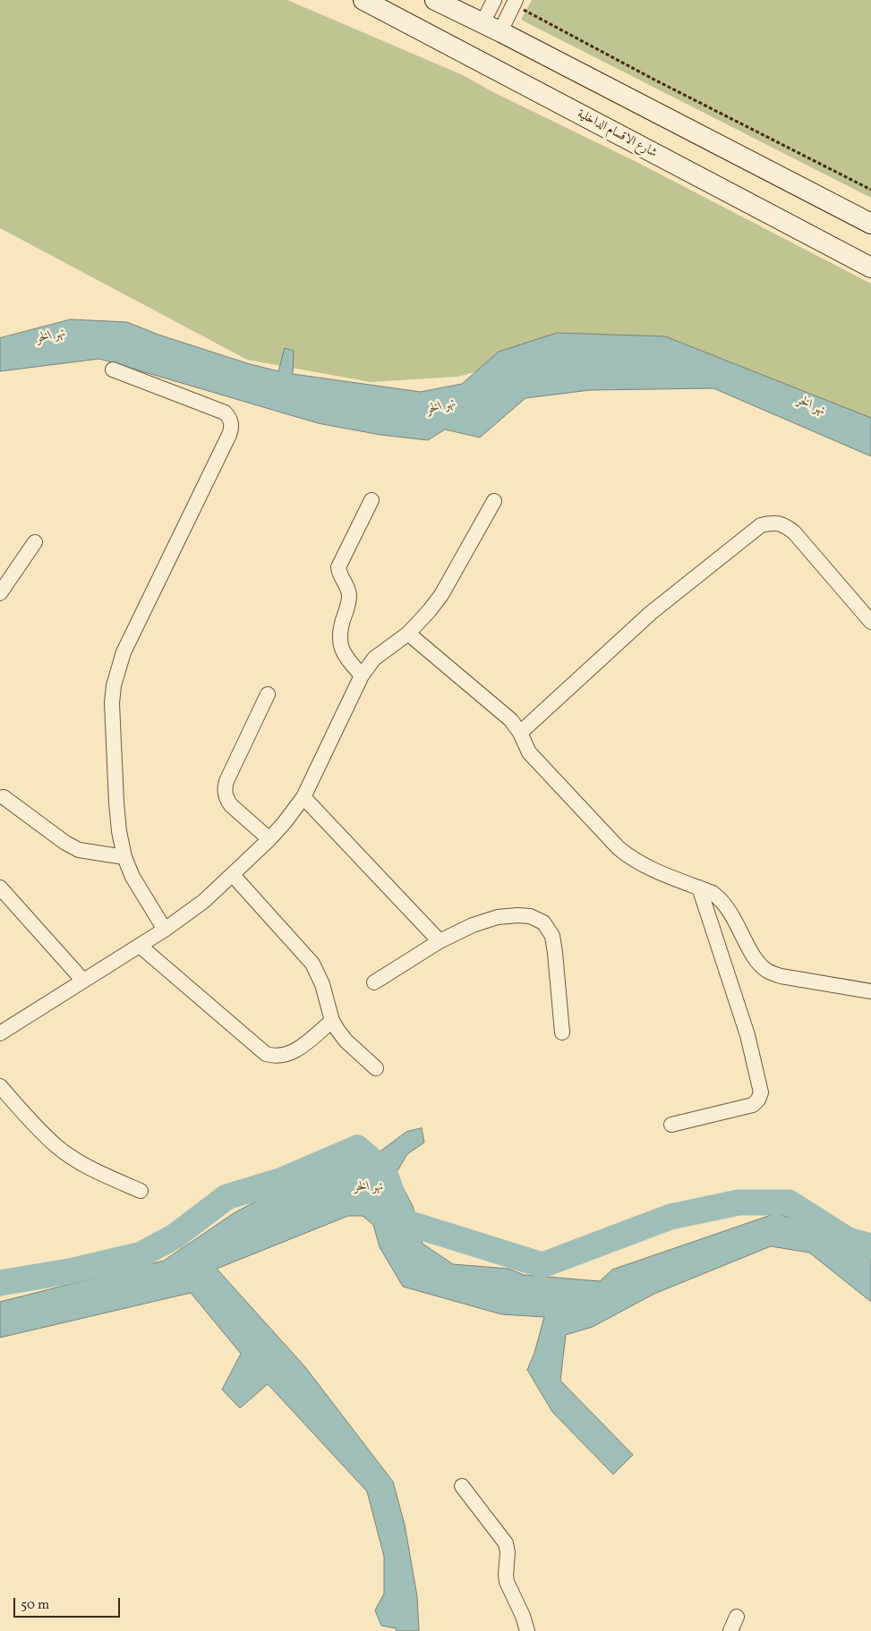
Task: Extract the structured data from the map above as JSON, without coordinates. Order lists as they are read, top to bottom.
{
  "streets": {
    "street": ["شارع الاقسام الداخلية"]
  },
  "water": ["نهر الخر"],
  "scale_bar": "50 m"
}
